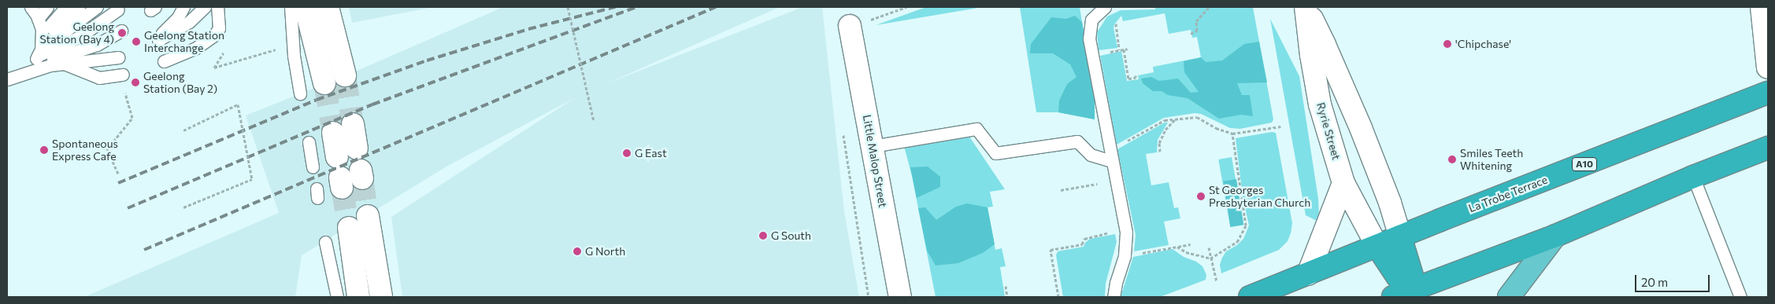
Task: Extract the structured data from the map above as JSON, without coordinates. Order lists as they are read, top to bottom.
{
  "streets": {
    "highway": ["A10", "La Trobe Terrace"],
    "street": ["Ryrie Street", "Little Malop Street"]
  },
  "crossings": [
    ["Ryrie Street", "La Trobe Terrace"]
  ],
  "places": [
    "Geelong Station (Bay 4)",
    "Geelong Station Interchange",
    "'Chipchase'",
    "Geelong Station (Bay 2)",
    "Spontaneous Express Cafe",
    "G East",
    "Smiles Teeth Whitening",
    "St Georges Presbyterian Church",
    "G South",
    "G North"
  ],
  "scale_bar": "20 m"
}
